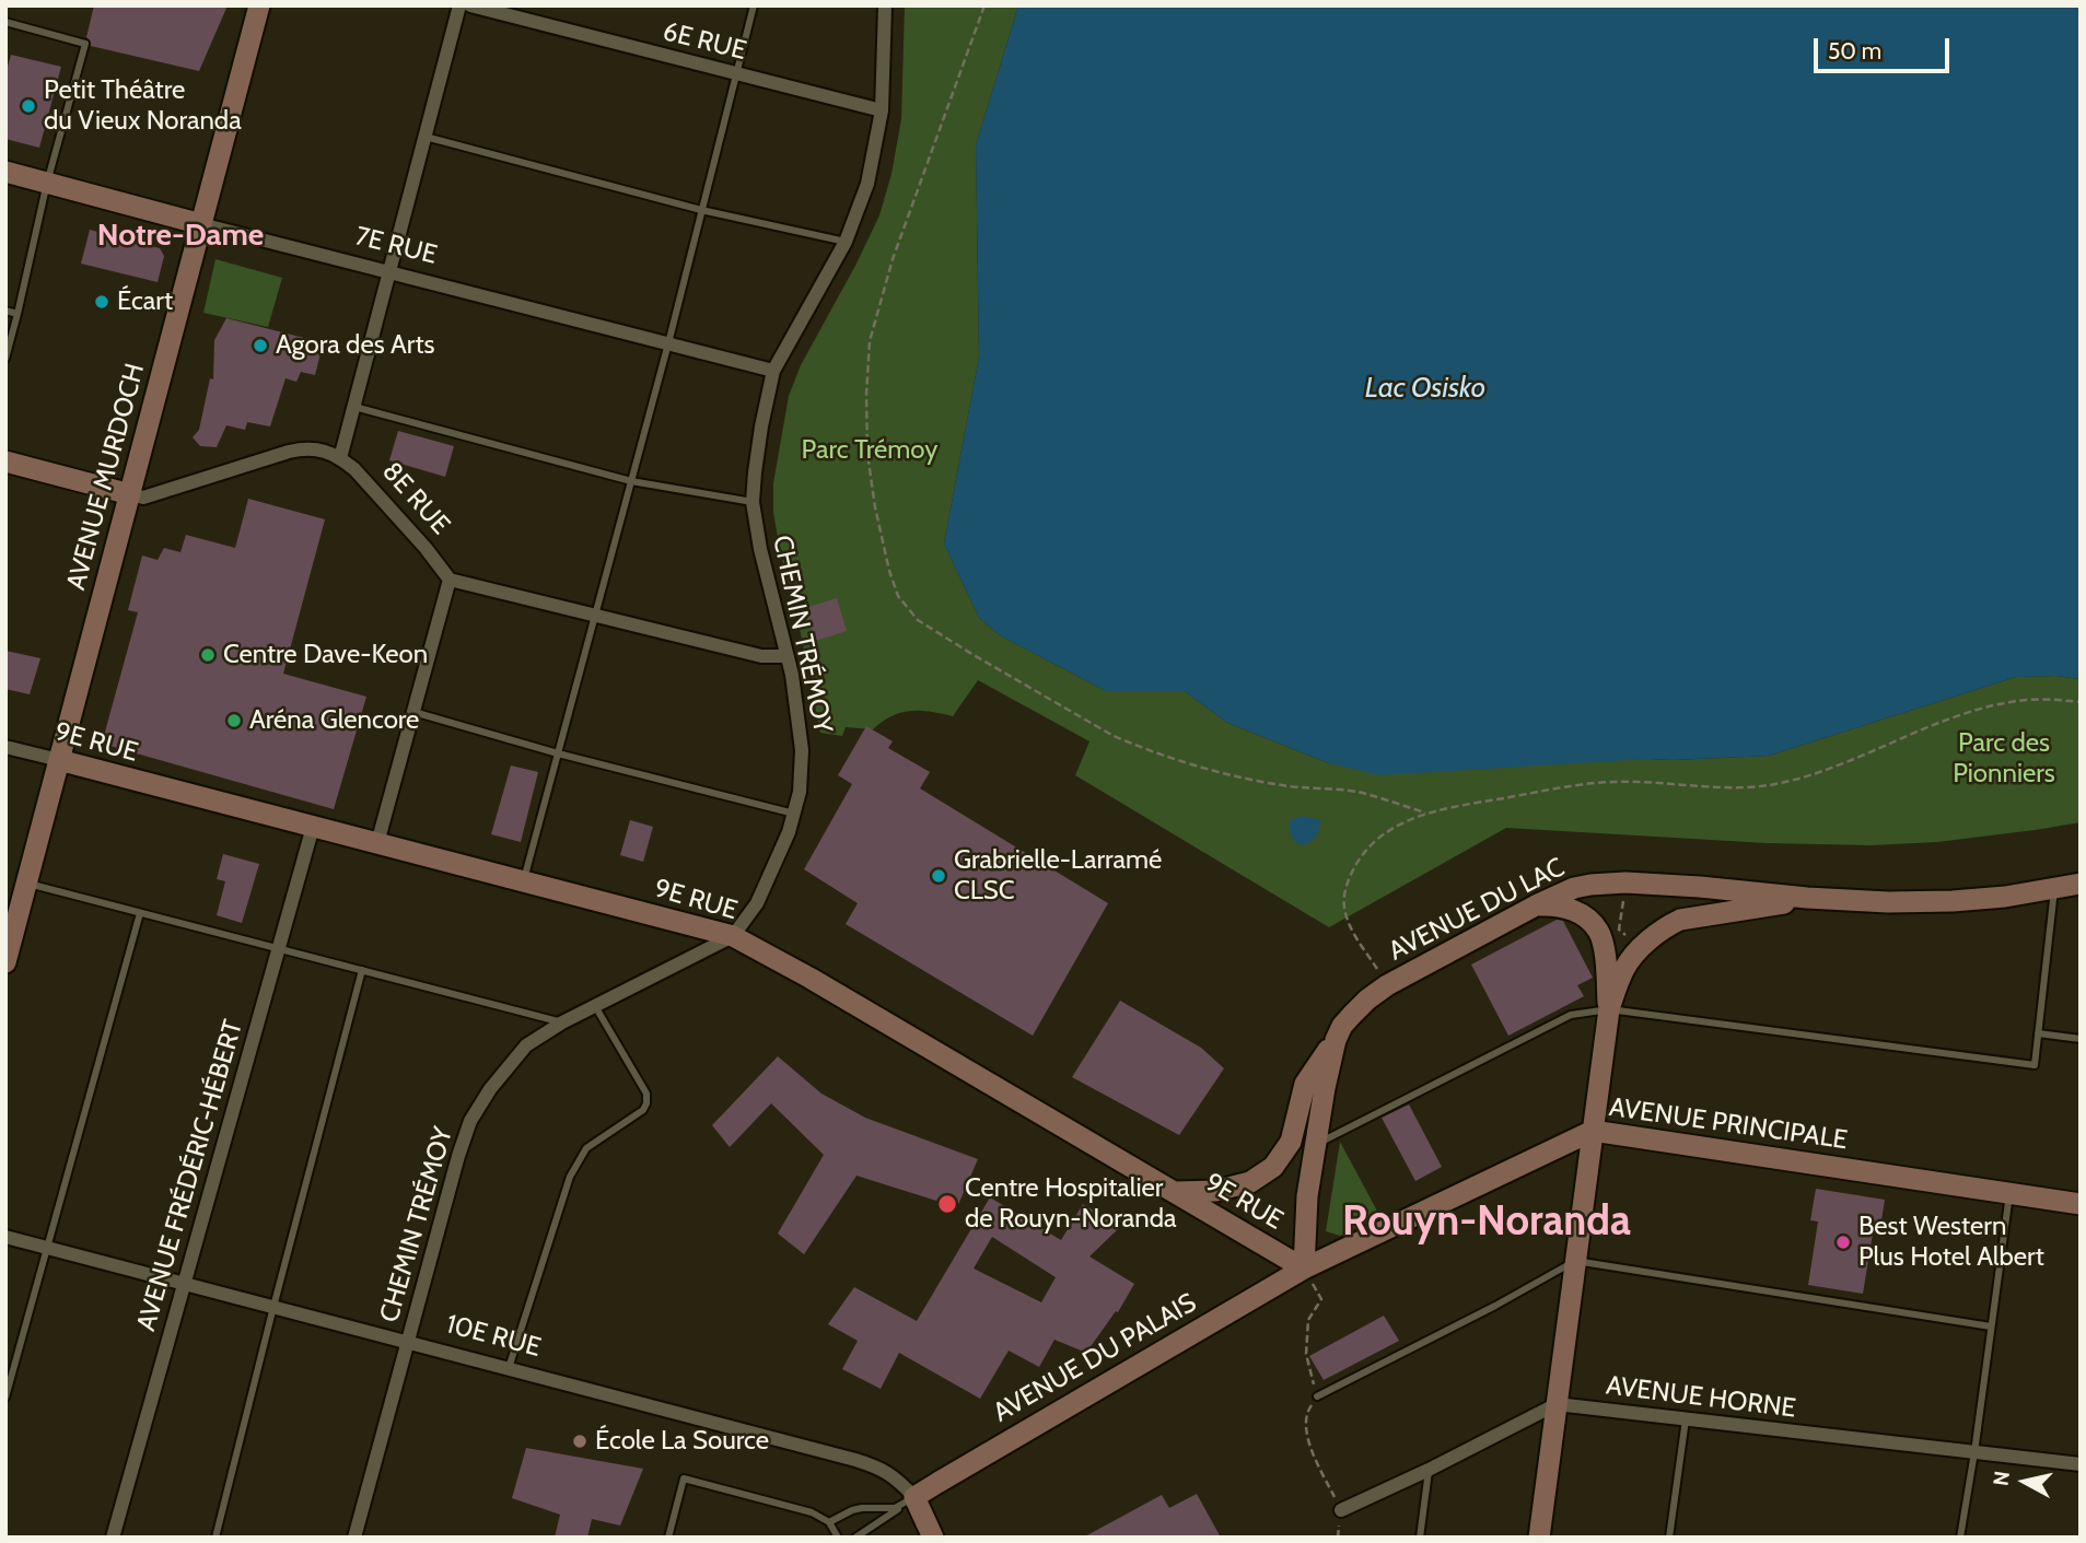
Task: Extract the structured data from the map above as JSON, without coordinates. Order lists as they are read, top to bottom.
{
  "streets": {
    "street": [
      "6E RUE",
      "7E RUE",
      "AVENUE MURDOCH",
      "8E RUE",
      "CHEMIN TRÉMOY",
      "9E RUE",
      "AVENUE DU LAC",
      "AVENUE PRINCIPALE",
      "AVENUE FRÉDÉRIC-HÉBERT",
      "10E RUE",
      "AVENUE DU PALAIS",
      "AVENUE HORNE"
    ]
  },
  "crossings": [
    ["6E RUE", "CHEMIN TRÉMOY"],
    ["7E RUE", "AVENUE MURDOCH"],
    ["7E RUE", "CHEMIN TRÉMOY"],
    ["AVENUE MURDOCH", "8E RUE"],
    ["AVENUE MURDOCH", "9E RUE"],
    ["CHEMIN TRÉMOY", "9E RUE"],
    ["CHEMIN TRÉMOY", "10E RUE"],
    ["9E RUE", "AVENUE DU LAC"],
    ["9E RUE", "AVENUE PRINCIPALE"],
    ["9E RUE", "AVENUE FRÉDÉRIC-HÉBERT"],
    ["9E RUE", "AVENUE DU PALAIS"],
    ["AVENUE DU LAC", "AVENUE PRINCIPALE"],
    ["AVENUE DU LAC", "AVENUE DU PALAIS"],
    ["AVENUE PRINCIPALE", "AVENUE DU PALAIS"],
    ["AVENUE FRÉDÉRIC-HÉBERT", "10E RUE"],
    ["10E RUE", "AVENUE DU PALAIS"]
  ],
  "districts": ["Notre-Dame", "Rouyn-Noranda"],
  "water": ["Lac Osisko"],
  "parks": ["Parc Trémoy", "Parc des Pionniers"],
  "places": [
    "Petit Théâtre du Vieux Noranda",
    "Écart",
    "Agora des Arts",
    "Centre Dave-Keon",
    "Aréna Glencore",
    "Grabrielle-Larramé CLSC",
    "Centre Hospitalier de Rouyn-Noranda",
    "Best Western Plus Hotel Albert",
    "École La Source"
  ],
  "scale_bar": "50 m",
  "north": "left"
}
